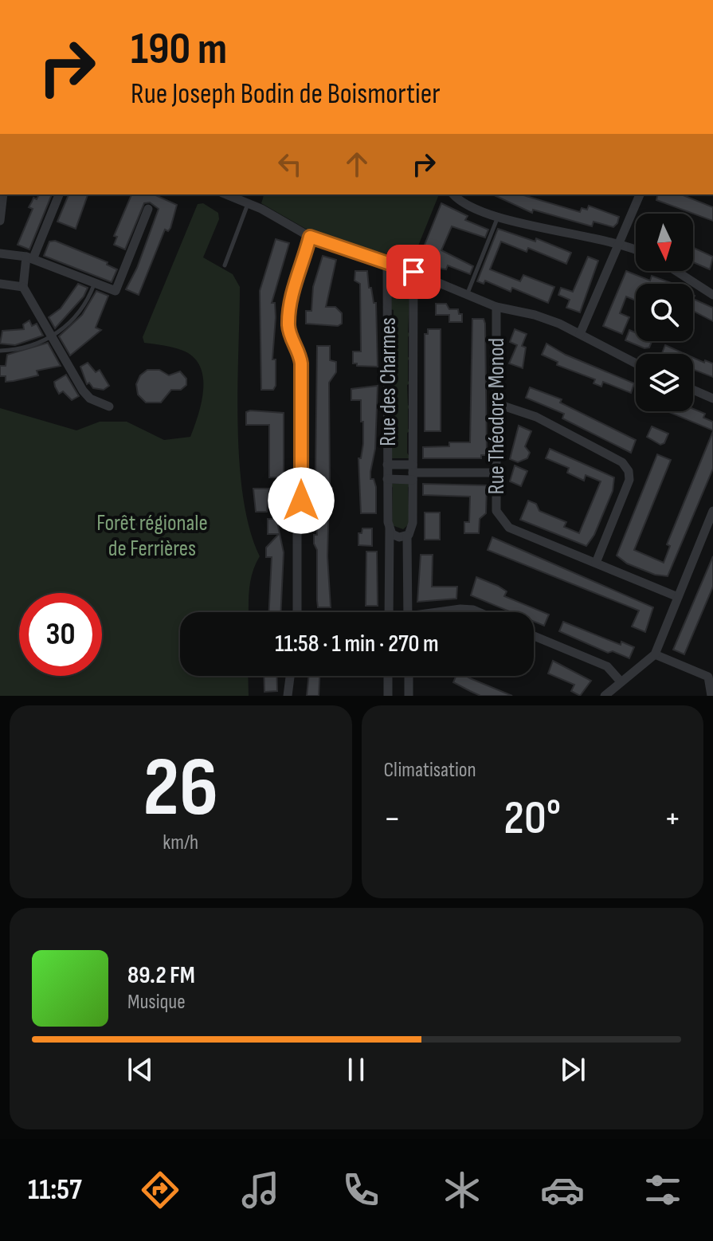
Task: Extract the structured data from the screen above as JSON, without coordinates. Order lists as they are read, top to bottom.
{
  "streets": {
    "street": ["Rue des Charmes", "Rue Théodore Monod"]
  },
  "parks": ["Forêt régionale de Ferrières"],
  "north": "bottom",
  "page": {
    "turn": ["190 m", "Rue Joseph Bodin de Boismortier"],
    "limit": "30",
    "trip": "11:58 · 1 min · 270 m",
    "tile": [
      ["26", "km/h"],
      "Climatisation"
    ],
    "heat": ["−", "20°", "+"],
    "song": ["89.2 FM", "Musique"],
    "tabs": "11:57"
  }
}
